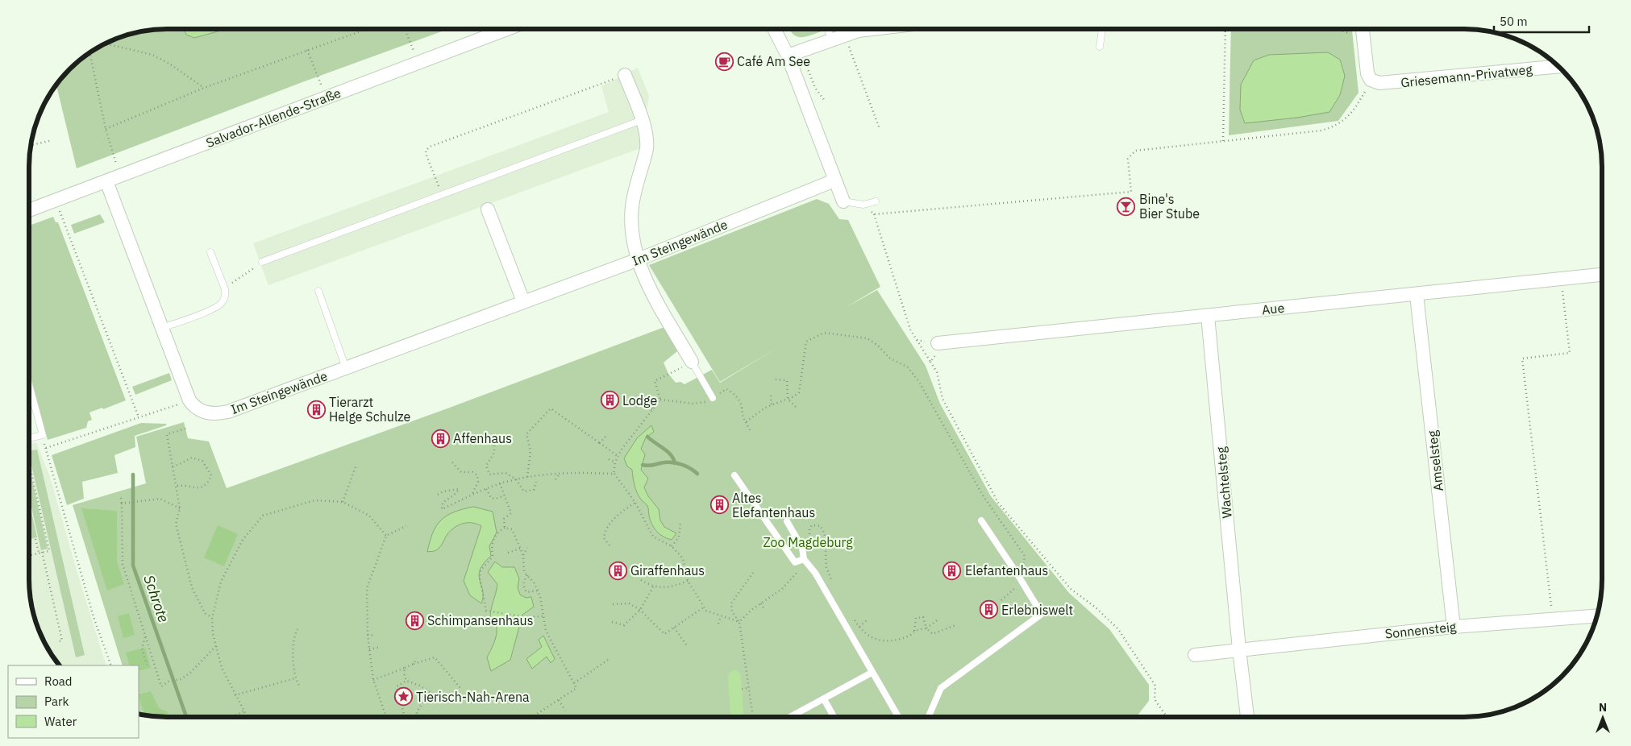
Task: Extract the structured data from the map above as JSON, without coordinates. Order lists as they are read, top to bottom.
{
  "streets": {
    "street": [
      "Griesemann-Privatweg",
      "Salvador-Allende-Straße",
      "Im Steingewände",
      "Aue",
      "Amselsteg",
      "Wachtelsteg",
      "Sonnensteig"
    ]
  },
  "crossings": [
    ["Aue", "Amselsteg"],
    ["Aue", "Wachtelsteg"],
    ["Amselsteg", "Sonnensteig"],
    ["Wachtelsteg", "Sonnensteig"]
  ],
  "water": ["Schrote"],
  "parks": ["Zoo Magdeburg"],
  "places": {
    "cafe": ["Café Am See"],
    "bar": ["Bine's Bier Stube"],
    "building": [
      "Lodge",
      "Tierarzt Helge Schulze",
      "Affenhaus",
      "Altes Elefantenhaus",
      "Giraffenhaus",
      "Elefantenhaus",
      "Erlebniswelt",
      "Schimpansenhaus"
    ],
    "place": ["Tierisch-Nah-Arena"]
  },
  "legend": ["Road", "Park", "Water"],
  "scale_bar": "50 m",
  "north": "top"
}
